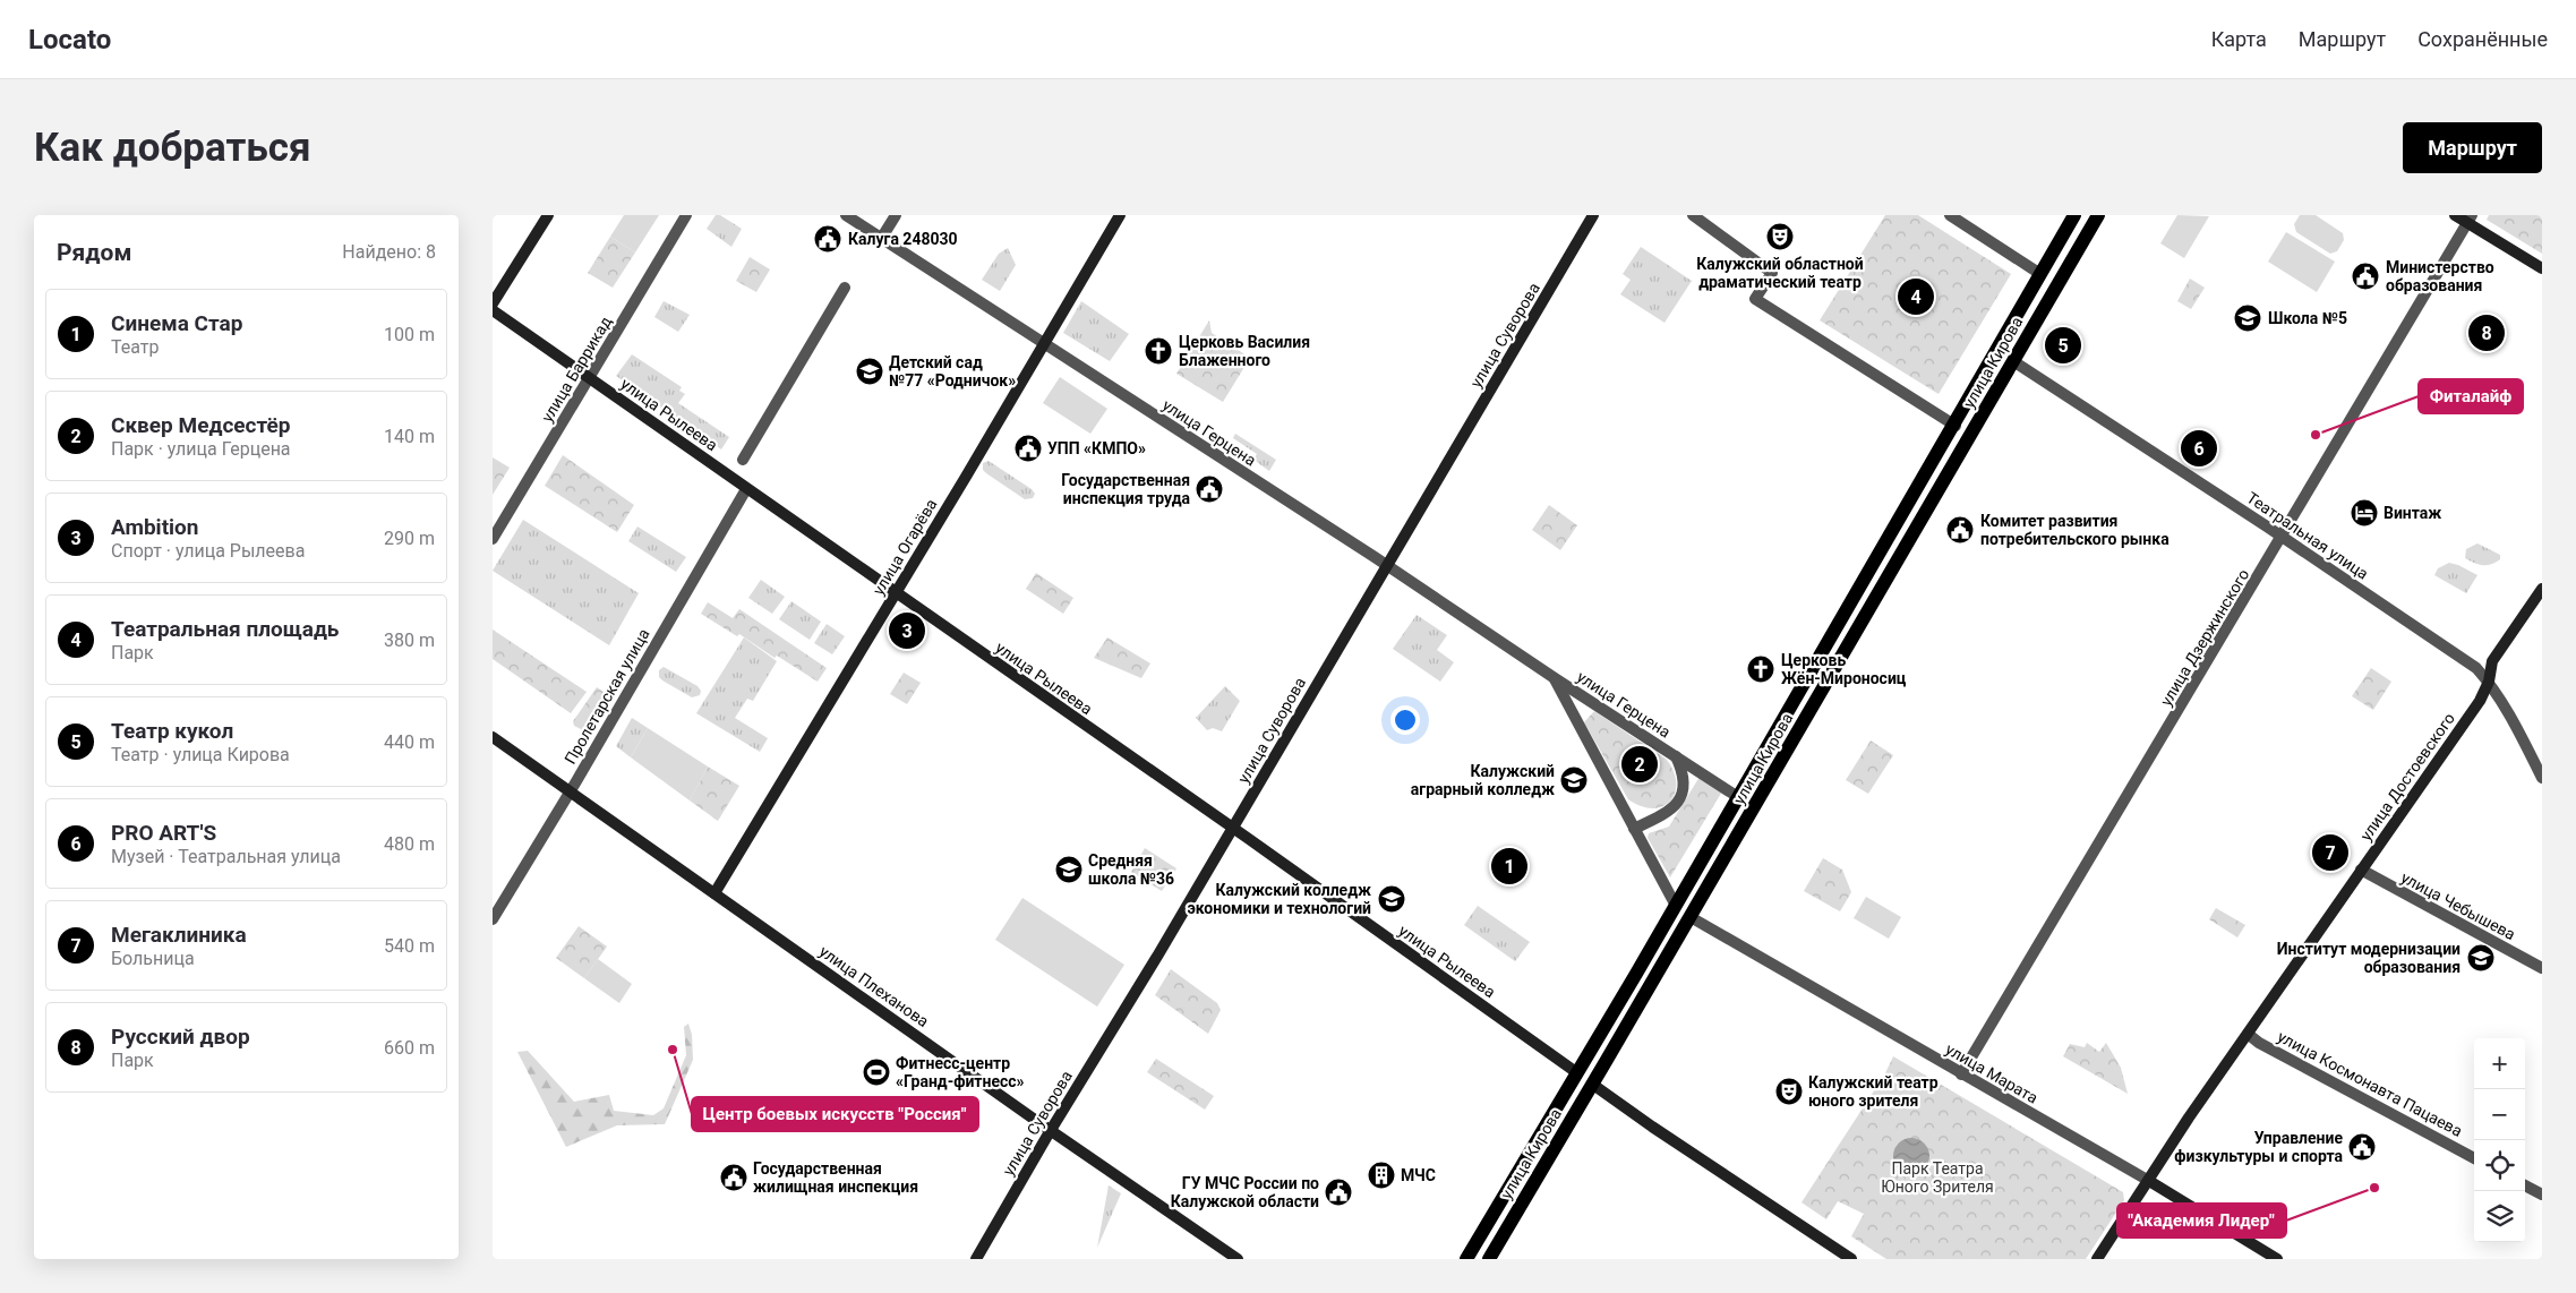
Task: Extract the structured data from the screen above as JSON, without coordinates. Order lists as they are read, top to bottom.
{
  "streets": {
    "main road": ["улица Кирова"],
    "street": [
      "улица Суворова",
      "улица Баррикад",
      "улица Рылеева",
      "улица Герцена",
      "Театральная улица",
      "улица Огарёва",
      "улица Дзержинского",
      "Пролетарская улица",
      "улица Достоевского",
      "улица Чебышева",
      "улица Плеханова",
      "улица Марата",
      "улица Космонавта Пацаева"
    ]
  },
  "crossings": [
    ["улица Суворова", "улица Рылеева"],
    ["улица Суворова", "улица Герцена"],
    ["улица Суворова", "улица Плеханова"],
    ["улица Кирова", "улица Рылеева"],
    ["улица Кирова", "улица Герцена"],
    ["улица Кирова", "Театральная улица"],
    ["улица Кирова", "улица Марата"],
    ["улица Баррикад", "улица Рылеева"],
    ["улица Рылеева", "улица Огарёва"],
    ["улица Рылеева", "Пролетарская улица"],
    ["улица Герцена", "улица Огарёва"],
    ["Театральная улица", "улица Дзержинского"],
    ["Театральная улица", "улица Достоевского"],
    ["улица Огарёва", "улица Плеханова"],
    ["улица Дзержинского", "улица Марата"],
    ["Пролетарская улица", "улица Плеханова"],
    ["улица Достоевского", "улица Чебышева"],
    ["улица Достоевского", "улица Марата"],
    ["улица Достоевского", "улица Космонавта Пацаева"]
  ],
  "parks": ["Парк Театра Юного Зрителя"],
  "places": {
    "theatre": ["Калужский областной драматический театр", "Калужский театр юного зрителя"],
    "public building": [
      "Калуга 248030",
      "Министерство образования",
      "УПП «КМПО»",
      "Государственная инспекция труда",
      "Комитет развития потребительского рынка",
      "Управление физкультуры и спорта",
      "Государственная жилищная инспекция",
      "ГУ МЧС России по Калужской области"
    ],
    "school or university": [
      "Школа №5",
      "Детский сад №77 «Родничок»",
      "Калужский аграрный колледж",
      "Средняя школа №36",
      "Калужский колледж экономики и технологий",
      "Институт модернизации образования"
    ],
    "church": ["Церковь Василия Блаженного", "Церковь Жён-Мироносиц"],
    "other": ["Фиталайф", "Центр боевых искусств \"Россия\"", "\"Академия Лидер\""],
    "hotel": ["Винтаж"],
    "sports": ["Фитнесс-центр «Гранд-фитнесс»"],
    "building": ["МЧС"]
  },
  "page": {
    "header": "Locato",
    "nav": ["Карта", "Маршрут", "Сохранённые"],
    "buttons": "Маршрут",
    "title": "Как добраться",
    "heading": ["Рядом", "Найдено: 8"],
    "pins": [
      "4",
      "8",
      "5",
      "6",
      "3",
      "2",
      "7",
      "1"
    ],
    "list": [
      {
        "mark": "1",
        "name": "Синема Стар",
        "note": "Театр",
        "value": "100 m"
      },
      {
        "mark": "2",
        "name": "Сквер Медсестёр",
        "note": "Парк · улица Герцена",
        "value": "140 m"
      },
      {
        "mark": "3",
        "name": "Ambition",
        "note": "Спорт · улица Рылеева",
        "value": "290 m"
      },
      {
        "mark": "4",
        "name": "Театральная площадь",
        "note": "Парк",
        "value": "380 m"
      },
      {
        "mark": "5",
        "name": "Театр кукол",
        "note": "Театр · улица Кирова",
        "value": "440 m"
      },
      {
        "mark": "6",
        "name": "PRO ART'S",
        "note": "Музей · Театральная улица",
        "value": "480 m"
      },
      {
        "mark": "7",
        "name": "Мегаклиника",
        "note": "Больница",
        "value": "540 m"
      },
      {
        "mark": "8",
        "name": "Русский двор",
        "note": "Парк",
        "value": "660 m"
      }
    ],
    "map_buttons": ["+", "−"]
  }
}
